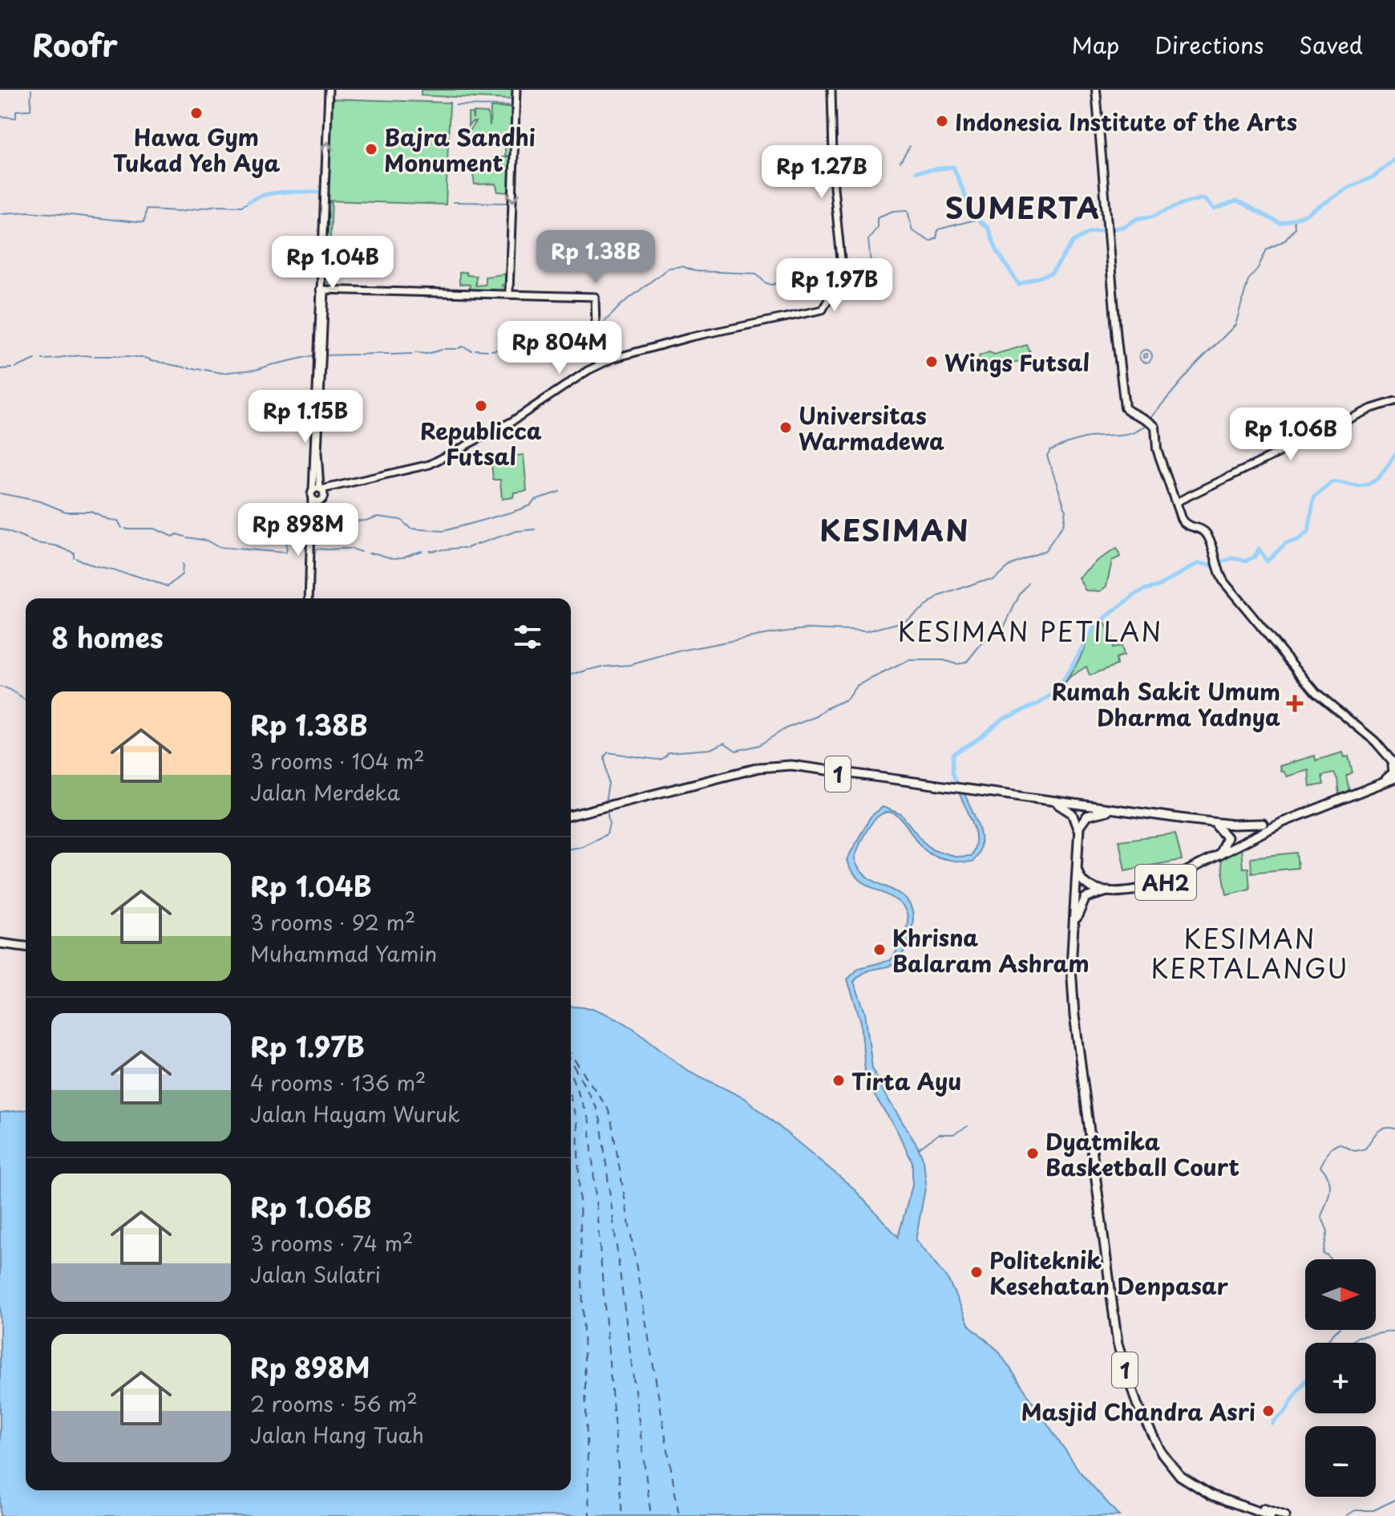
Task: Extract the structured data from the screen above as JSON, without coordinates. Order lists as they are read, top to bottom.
{
  "streets": {
    "highway": ["1", "AH2"]
  },
  "crossings": [
    ["1", "AH2"]
  ],
  "districts": [
    "SUMERTA",
    "KESIMAN",
    "KESIMAN PETILAN",
    "KESIMAN KERTALANGU"
  ],
  "places": {
    "other": [
      "Hawa Gym Tukad Yeh Aya",
      "Indonesia Institute of the Arts",
      "Bajra Sandhi Monument",
      "Wings Futsal",
      "Republicca Futsal",
      "Universitas Warmadewa",
      "Khrisna Balaram Ashram",
      "Tirta Ayu",
      "Dyatmika Basketball Court",
      "Politeknik Kesehatan Denpasar",
      "Masjid Chandra Asri"
    ],
    "health": ["Rumah Sakit Umum Dharma Yadnya"]
  },
  "north": "right",
  "page": {
    "header": "Roofr",
    "nav": ["Map", "Directions", "Saved"],
    "price": [
      "Rp 1.27B",
      "Rp 1.38B",
      "Rp 1.04B",
      "Rp 1.97B",
      "Rp 804M",
      "Rp 1.15B",
      "Rp 1.06B",
      "Rp 898M"
    ],
    "heading": "8 homes",
    "list": [
      {
        "name": "Rp 1.38B",
        "note": "3 rooms · 104 m² · Jalan Merdeka"
      },
      {
        "name": "Rp 1.04B",
        "note": "3 rooms · 92 m² · Muhammad Yamin"
      },
      {
        "name": "Rp 1.97B",
        "note": "4 rooms · 136 m² · Jalan Hayam Wuruk"
      },
      {
        "name": "Rp 1.06B",
        "note": "3 rooms · 74 m² · Jalan Sulatri"
      },
      {
        "name": "Rp 898M",
        "note": "2 rooms · 56 m² · Jalan Hang Tuah"
      }
    ],
    "map_buttons": ["+", "−"]
  }
}
